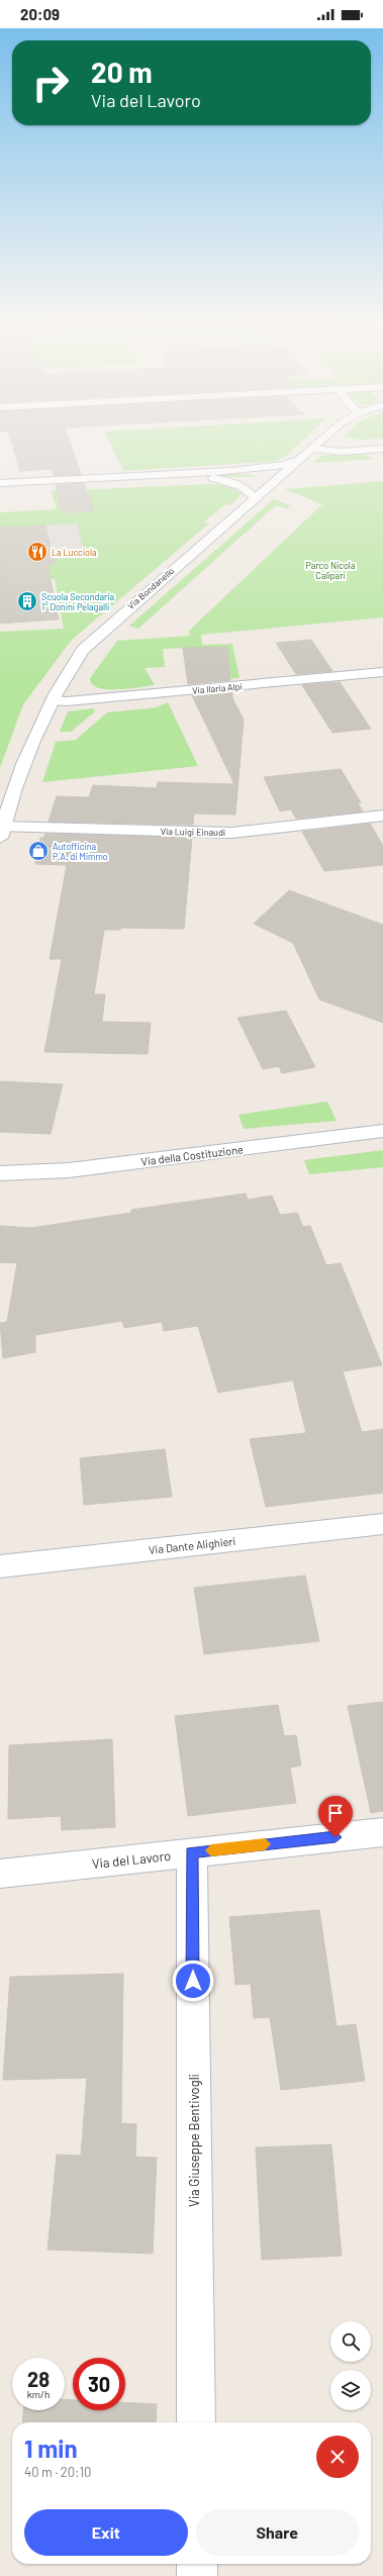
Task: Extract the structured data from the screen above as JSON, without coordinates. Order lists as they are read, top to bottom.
{
  "streets": {
    "street": [
      "Via Bondanello",
      "Via Ilaria Alpi",
      "Via Luigi Einaudi",
      "Via della Costituzione",
      "Via Dante Alighieri",
      "Via del Lavoro",
      "Via Giuseppe Bentivogli"
    ]
  },
  "crossings": [
    ["Via Bondanello", "Via Ilaria Alpi"],
    ["Via Bondanello", "Via Luigi Einaudi"],
    ["Via del Lavoro", "Via Giuseppe Bentivogli"]
  ],
  "parks": ["Parco Nicola Calipari"],
  "places": {
    "restaurant": ["La Lucciola"],
    "building": ["Scuola Secondaria 1° Donini Pelagalli"],
    "shop": ["Autofficina P.A. di Mimmo"]
  },
  "page": {
    "status": "20:09",
    "turn": ["20 m", "Via del Lavoro"],
    "speed": "28 km/h",
    "limit": "30",
    "heading": ["1 min", "40 m · 20:10"],
    "buttons": ["Exit", "Share"]
  }
}
